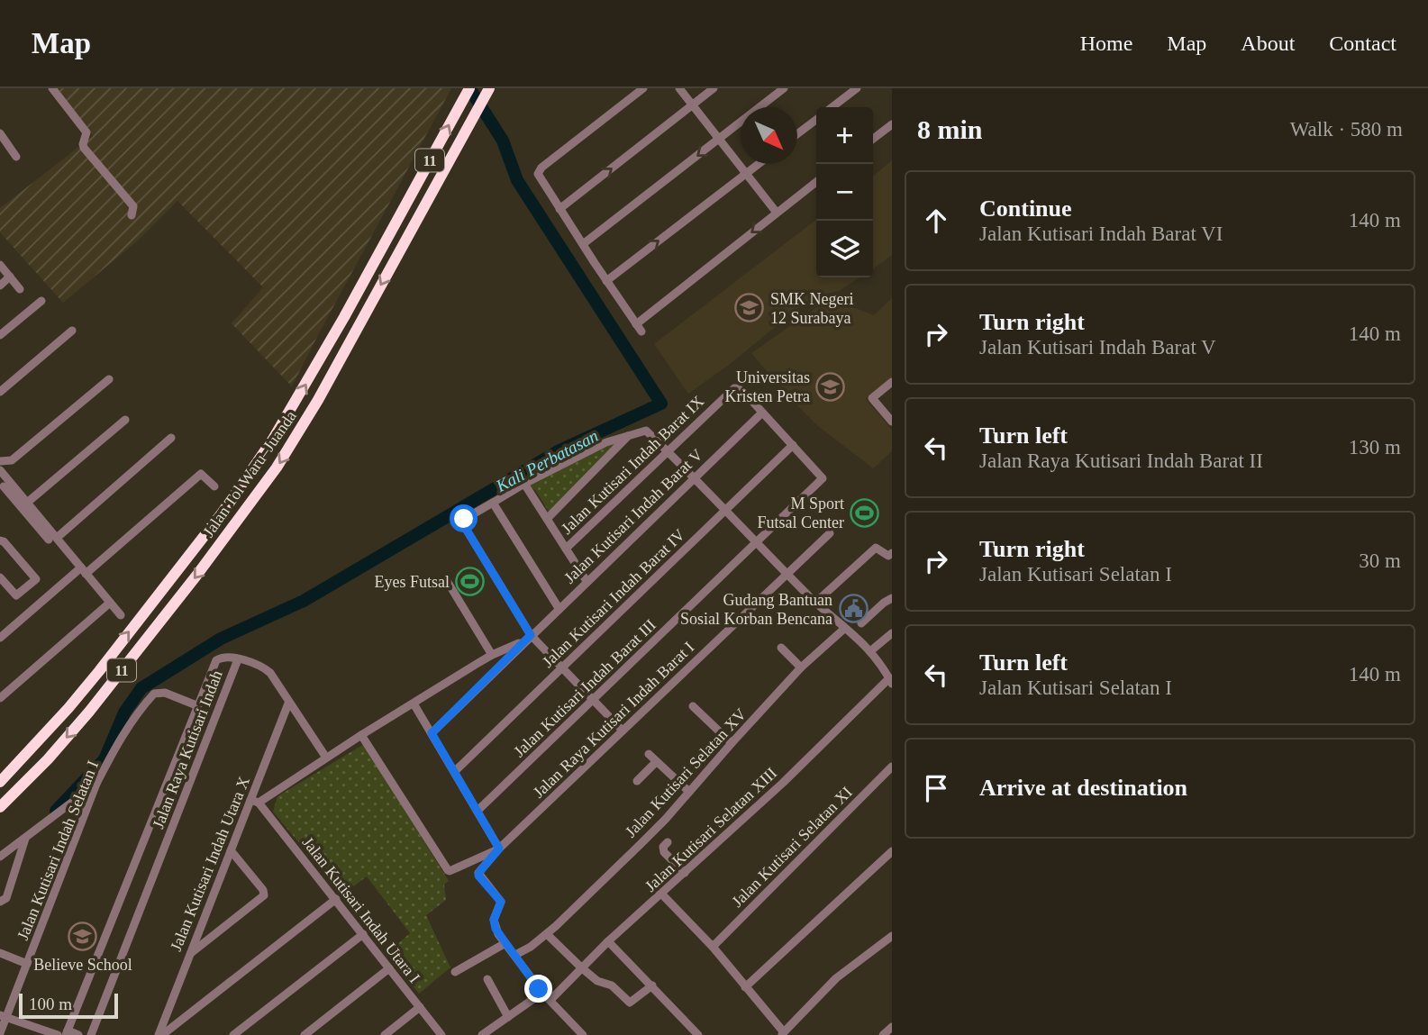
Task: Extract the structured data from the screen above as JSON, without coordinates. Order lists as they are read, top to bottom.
{
  "streets": {
    "highway": ["11", "Jalan Tol Waru–Juanda"],
    "street": [
      "Jalan Kutisari Indah Barat IX",
      "Jalan Kutisari Indah Barat V",
      "Jalan Kutisari Indah Barat IV",
      "Jalan Kutisari Indah Barat III",
      "Jalan Raya Kutisari Indah Barat I",
      "Jalan Raya Kutisari Indah",
      "Jalan Kutisari Selatan XV",
      "Jalan Kutisari Selatan XIII",
      "Jalan Kutisari Selatan XI",
      "Jalan Kutisari Indah Selatan I",
      "Jalan Kutisari Indah Utara X",
      "Jalan Kutisari Indah Utara I"
    ]
  },
  "crossings": [
    ["Jalan Kutisari Indah Barat IX", "Jalan Kutisari Indah Barat V"],
    ["Jalan Kutisari Indah Barat IX", "Jalan Kutisari Indah Barat IV"],
    ["Jalan Kutisari Indah Barat IX", "Jalan Kutisari Indah Barat III"],
    ["Jalan Kutisari Indah Barat V", "Jalan Kutisari Indah Utara X"],
    ["Jalan Kutisari Indah Barat V", "Jalan Kutisari Indah Utara I"],
    ["Jalan Raya Kutisari Indah", "Jalan Kutisari Indah Selatan I"],
    ["Jalan Kutisari Indah Utara X", "Jalan Kutisari Indah Utara I"]
  ],
  "water": ["Kali Perbatasan"],
  "places": {
    "school or university": ["SMK Negeri 12 Surabaya", "Universitas Kristen Petra", "Believe School"],
    "sports": ["M Sport Futsal Center", "Eyes Futsal"],
    "public building": ["Gudang Bantuan Sosial Korban Bencana"]
  },
  "scale_bar": "100 m",
  "north": "bottom right",
  "page": {
    "header": "Map",
    "nav": [
      "Home",
      "Map",
      "About",
      "Contact"
    ],
    "heading": ["8 min", "Walk · 580 m"],
    "map_buttons": ["+", "−"],
    "list": [
      ["Continue", "Jalan Kutisari Indah Barat VI", "140 m"],
      ["Turn right", "Jalan Kutisari Indah Barat V", "140 m"],
      ["Turn left", "Jalan Raya Kutisari Indah Barat II", "130 m"],
      ["Turn right", "Jalan Kutisari Selatan I", "30 m"],
      ["Turn left", "Jalan Kutisari Selatan I", "140 m"],
      "Arrive at destination"
    ],
    "scale": "100 m"
  }
}
